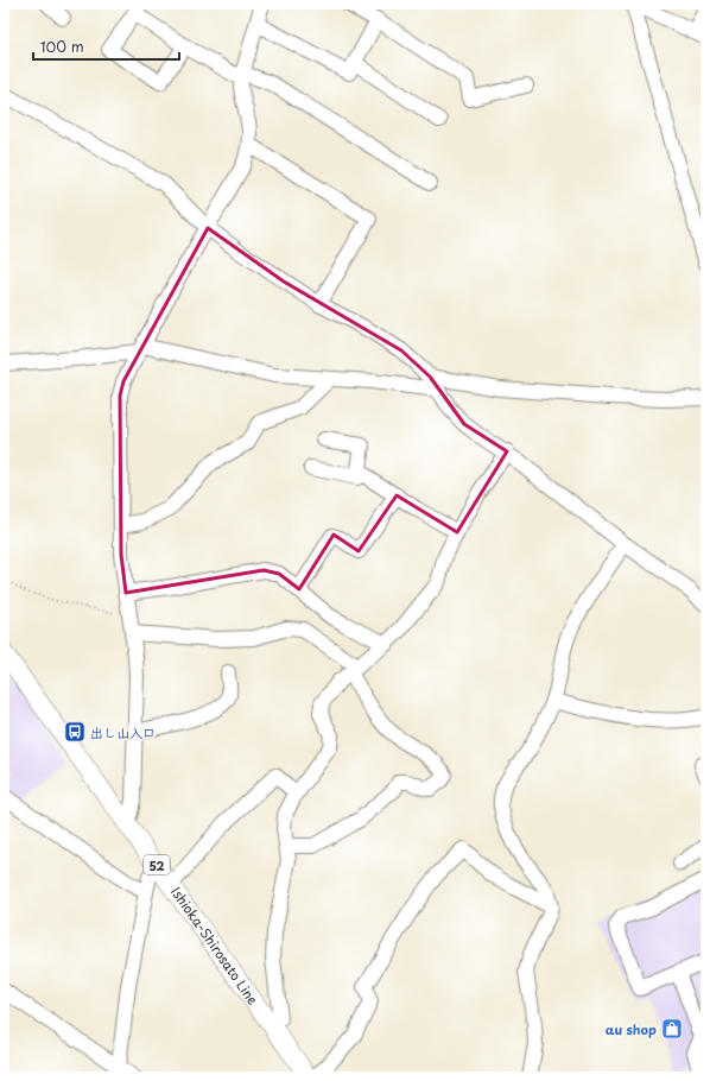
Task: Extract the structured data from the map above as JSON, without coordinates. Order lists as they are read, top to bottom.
{
  "streets": {
    "main road": ["52", "Ishioka-Shirosato Line"]
  },
  "places": {
    "bus stop": ["出し山入口"],
    "shop": ["au shop"]
  },
  "scale_bar": "100 m"
}
